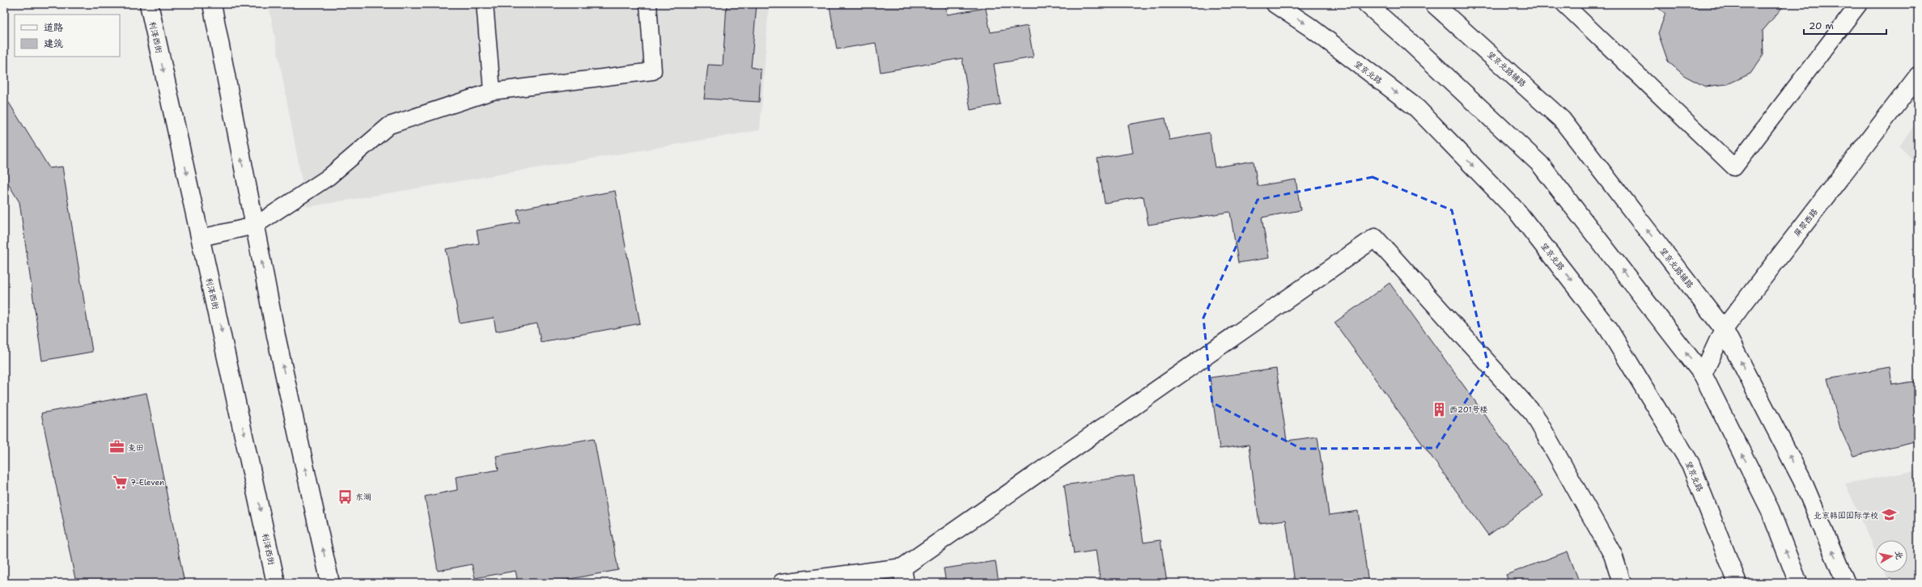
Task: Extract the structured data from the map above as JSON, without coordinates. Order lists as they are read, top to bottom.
{
  "streets": {
    "street": [
      "利泽西街",
      "望京北路辅路",
      "望京北路",
      "屏翠西路"
    ]
  },
  "crossings": [
    ["望京北路辅路", "屏翠西路"]
  ],
  "places": {
    "building": ["西201号楼"],
    "office": ["麦田"],
    "supermarket": ["7-Eleven"],
    "bus stop": ["东湖"],
    "school or university": ["北京韩国国际学校"]
  },
  "legend": ["道路", "建筑"],
  "scale_bar": "20 m",
  "north": "right"
}
